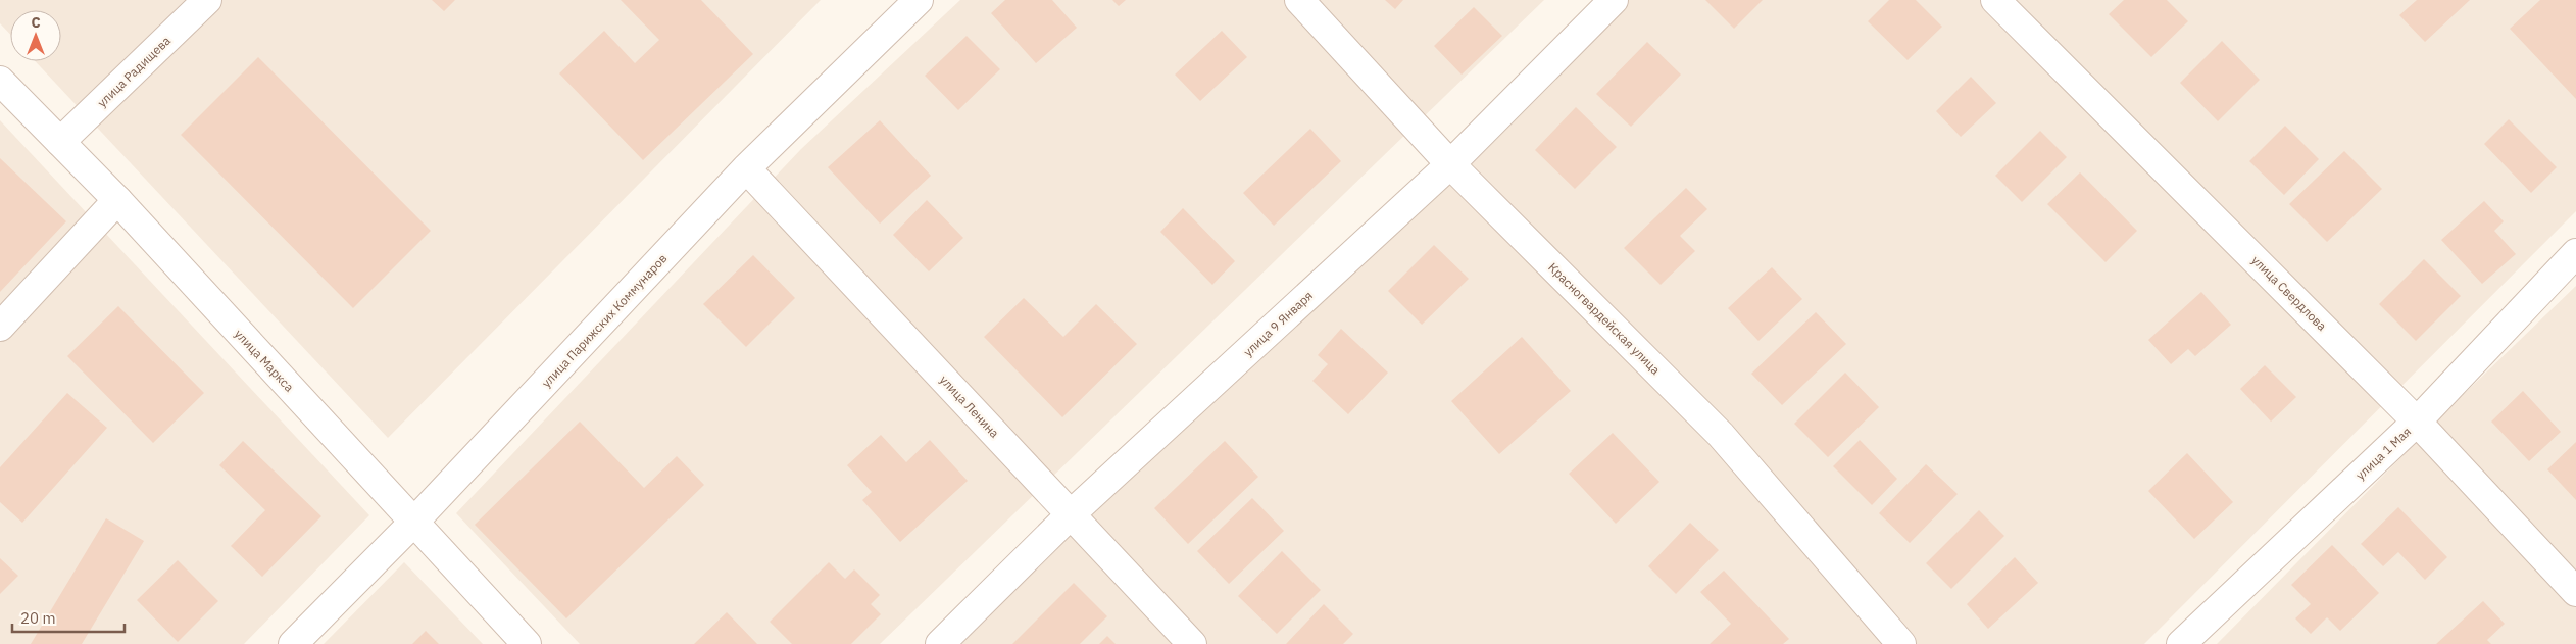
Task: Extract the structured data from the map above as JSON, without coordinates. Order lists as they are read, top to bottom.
{
  "streets": {
    "street": [
      "улица Радищева",
      "улица Свердлова",
      "Красногвардейская улица",
      "улица Парижских Коммунаров",
      "улица 9 Января",
      "улица Маркса",
      "улица Ленина",
      "улица 1 Мая"
    ]
  },
  "crossings": [
    ["улица Радищева", "улица Маркса"],
    ["улица Свердлова", "улица 1 Мая"],
    ["Красногвардейская улица", "улица 9 Января"],
    ["улица Парижских Коммунаров", "улица Маркса"],
    ["улица Парижских Коммунаров", "улица Ленина"],
    ["улица 9 Января", "улица Ленина"]
  ],
  "scale_bar": "20 m",
  "north": "top"
}
